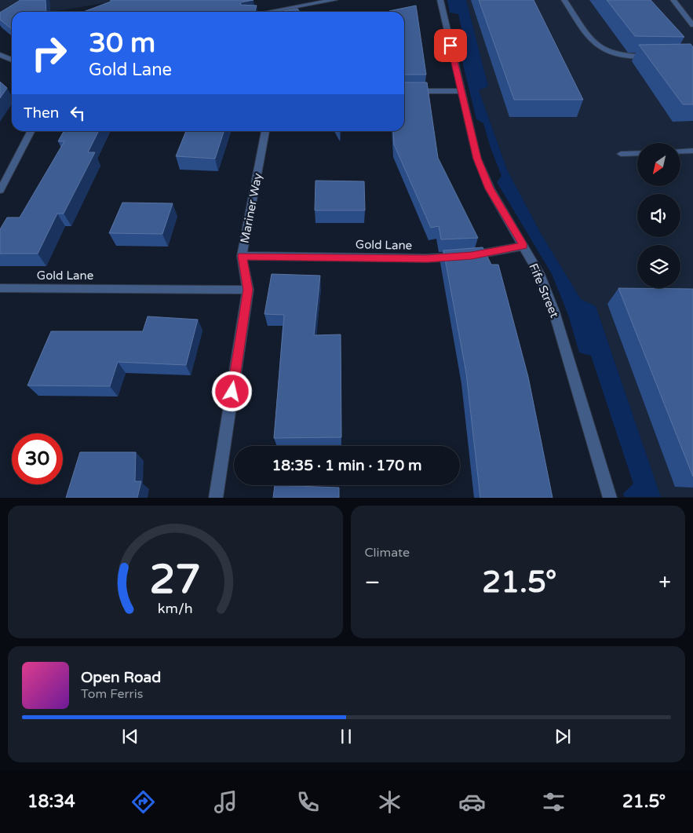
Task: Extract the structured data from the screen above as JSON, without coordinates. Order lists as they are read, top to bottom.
{
  "streets": {
    "street": ["Mariner Way", "Gold Lane", "Fife Street"]
  },
  "crossings": [
    ["Mariner Way", "Gold Lane"],
    ["Gold Lane", "Fife Street"]
  ],
  "north": "bottom left",
  "page": {
    "turn": ["30 m", "Gold Lane"],
    "then": "Then",
    "limit": "30",
    "trip": "18:35 · 1 min · 170 m",
    "tile": "Climate",
    "heat": ["−", "21.5°", "+"],
    "song": ["Open Road", "Tom Ferris"],
    "tabs": ["18:34", "21.5°"],
    "gauge": ["27", "km/h"]
  }
}
